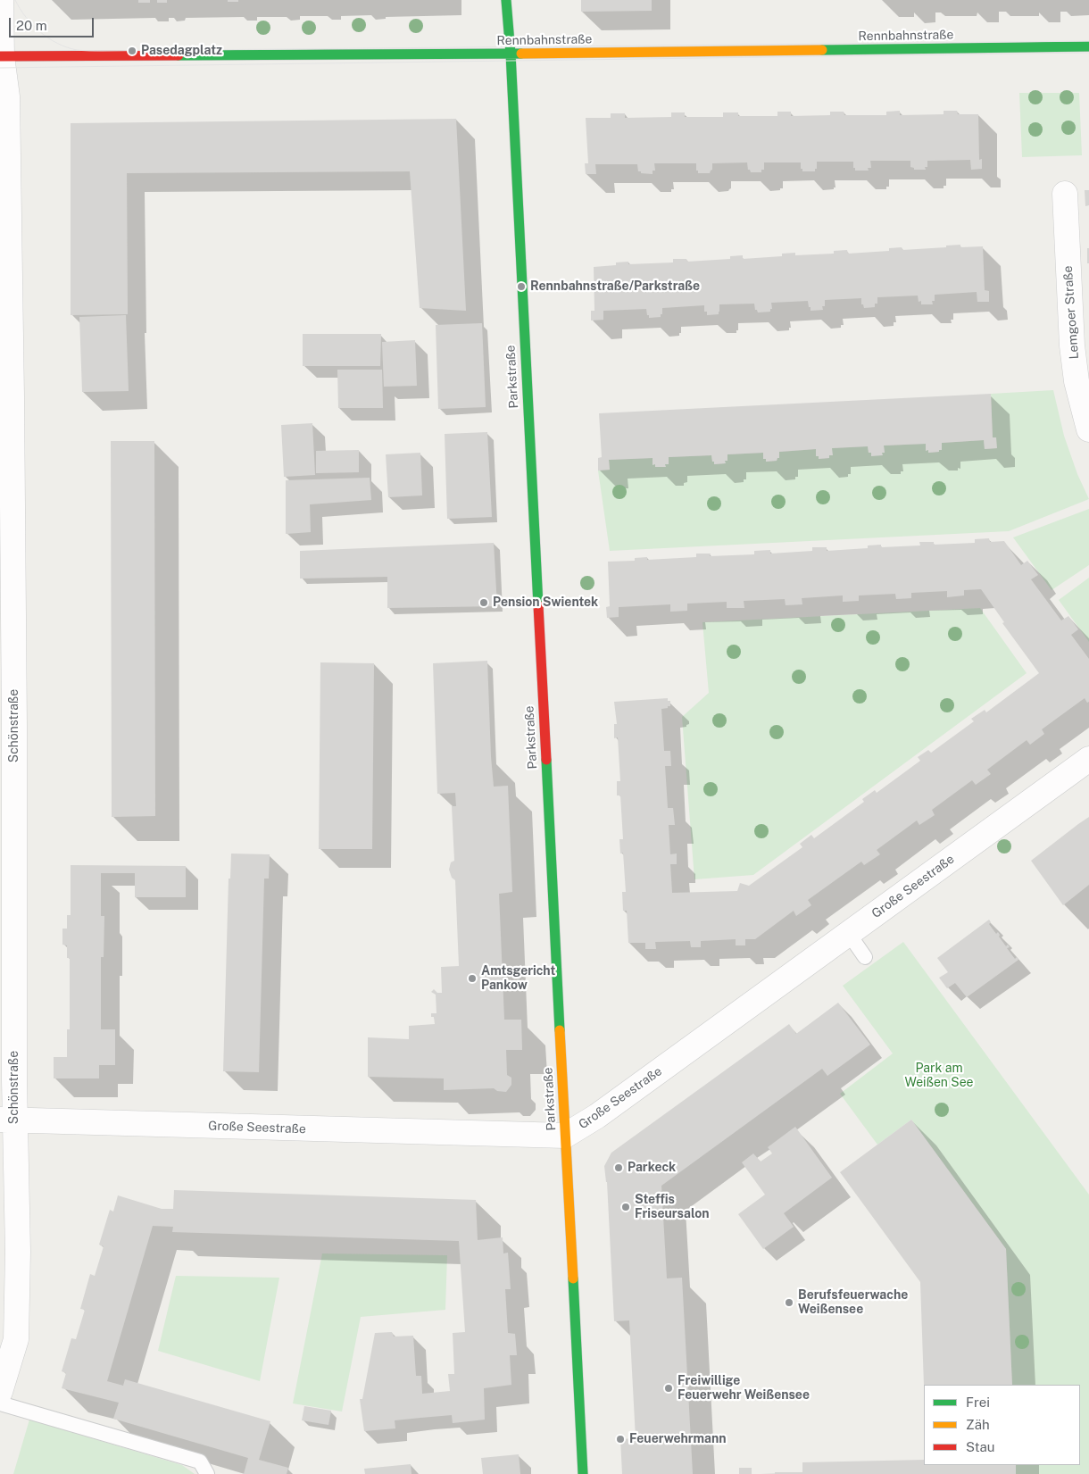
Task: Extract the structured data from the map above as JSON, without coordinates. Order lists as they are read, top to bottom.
{
  "streets": {
    "street": [
      "Rennbahnstraße",
      "Lemgoer Straße",
      "Parkstraße",
      "Schönstraße",
      "Große Seestraße"
    ]
  },
  "crossings": [
    ["Rennbahnstraße", "Parkstraße"],
    ["Rennbahnstraße", "Schönstraße"],
    ["Parkstraße", "Große Seestraße"],
    ["Schönstraße", "Große Seestraße"]
  ],
  "parks": ["Park am Weißen See"],
  "places": [
    "Pasedagplatz",
    "Rennbahnstraße/Parkstraße",
    "Pension Swientek",
    "Amtsgericht Pankow",
    "Parkeck",
    "Steffis Friseursalon",
    "Berufsfeuerwache Weißensee",
    "Freiwillige Feuerwehr Weißensee",
    "Feuerwehrmann"
  ],
  "legend": ["Frei", "Zäh", "Stau"],
  "scale_bar": "20 m"
}
